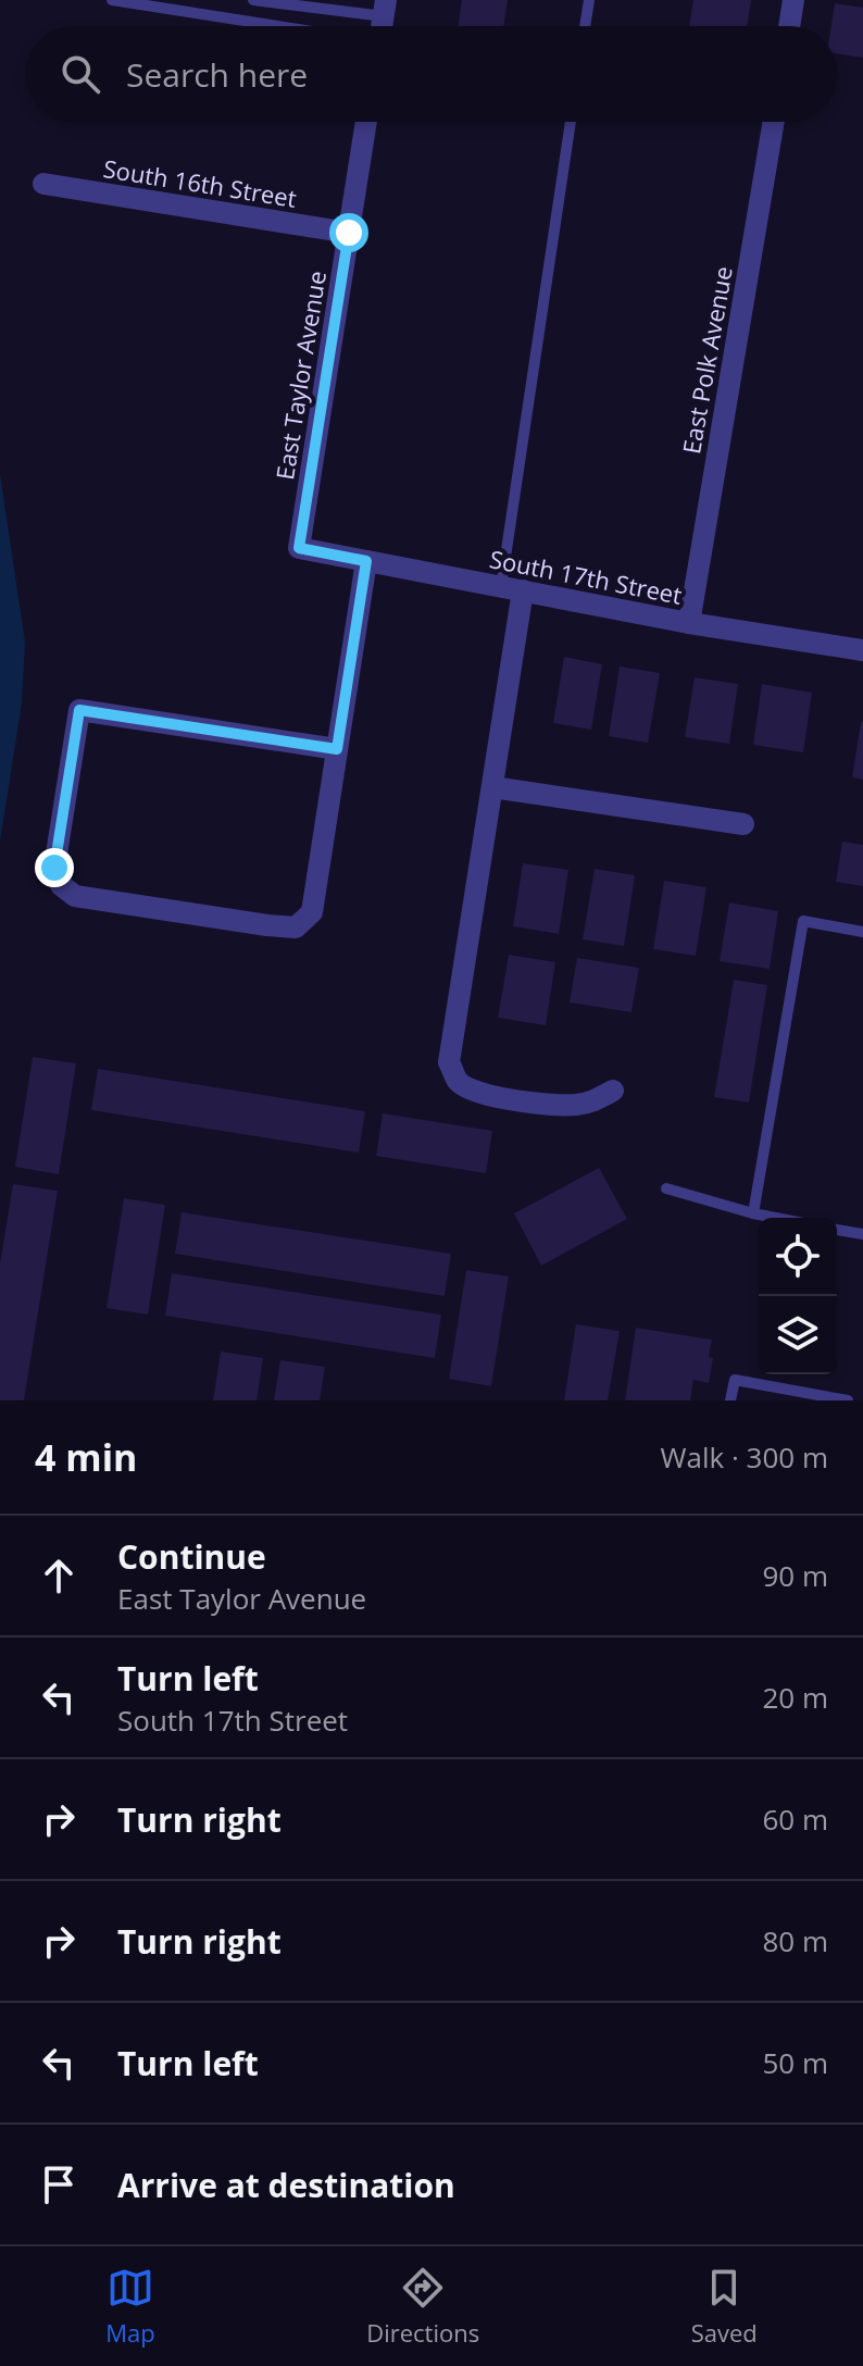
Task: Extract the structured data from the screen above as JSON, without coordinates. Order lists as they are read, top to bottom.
{
  "streets": {
    "street": [
      "South 16th Street",
      "East Polk Avenue",
      "East Taylor Avenue",
      "South 17th Street"
    ]
  },
  "crossings": [
    ["South 16th Street", "East Taylor Avenue"],
    ["East Polk Avenue", "South 17th Street"],
    ["East Taylor Avenue", "South 17th Street"]
  ],
  "page": {
    "search": "Search here",
    "heading": ["4 min", "Walk · 300 m"],
    "list": [
      ["Continue", "East Taylor Avenue", "90 m"],
      ["Turn left", "South 17th Street", "20 m"],
      ["Turn right", "60 m"],
      ["Turn right", "80 m"],
      ["Turn left", "50 m"],
      "Arrive at destination"
    ],
    "nav": ["Map", "Directions", "Saved"]
  }
}
